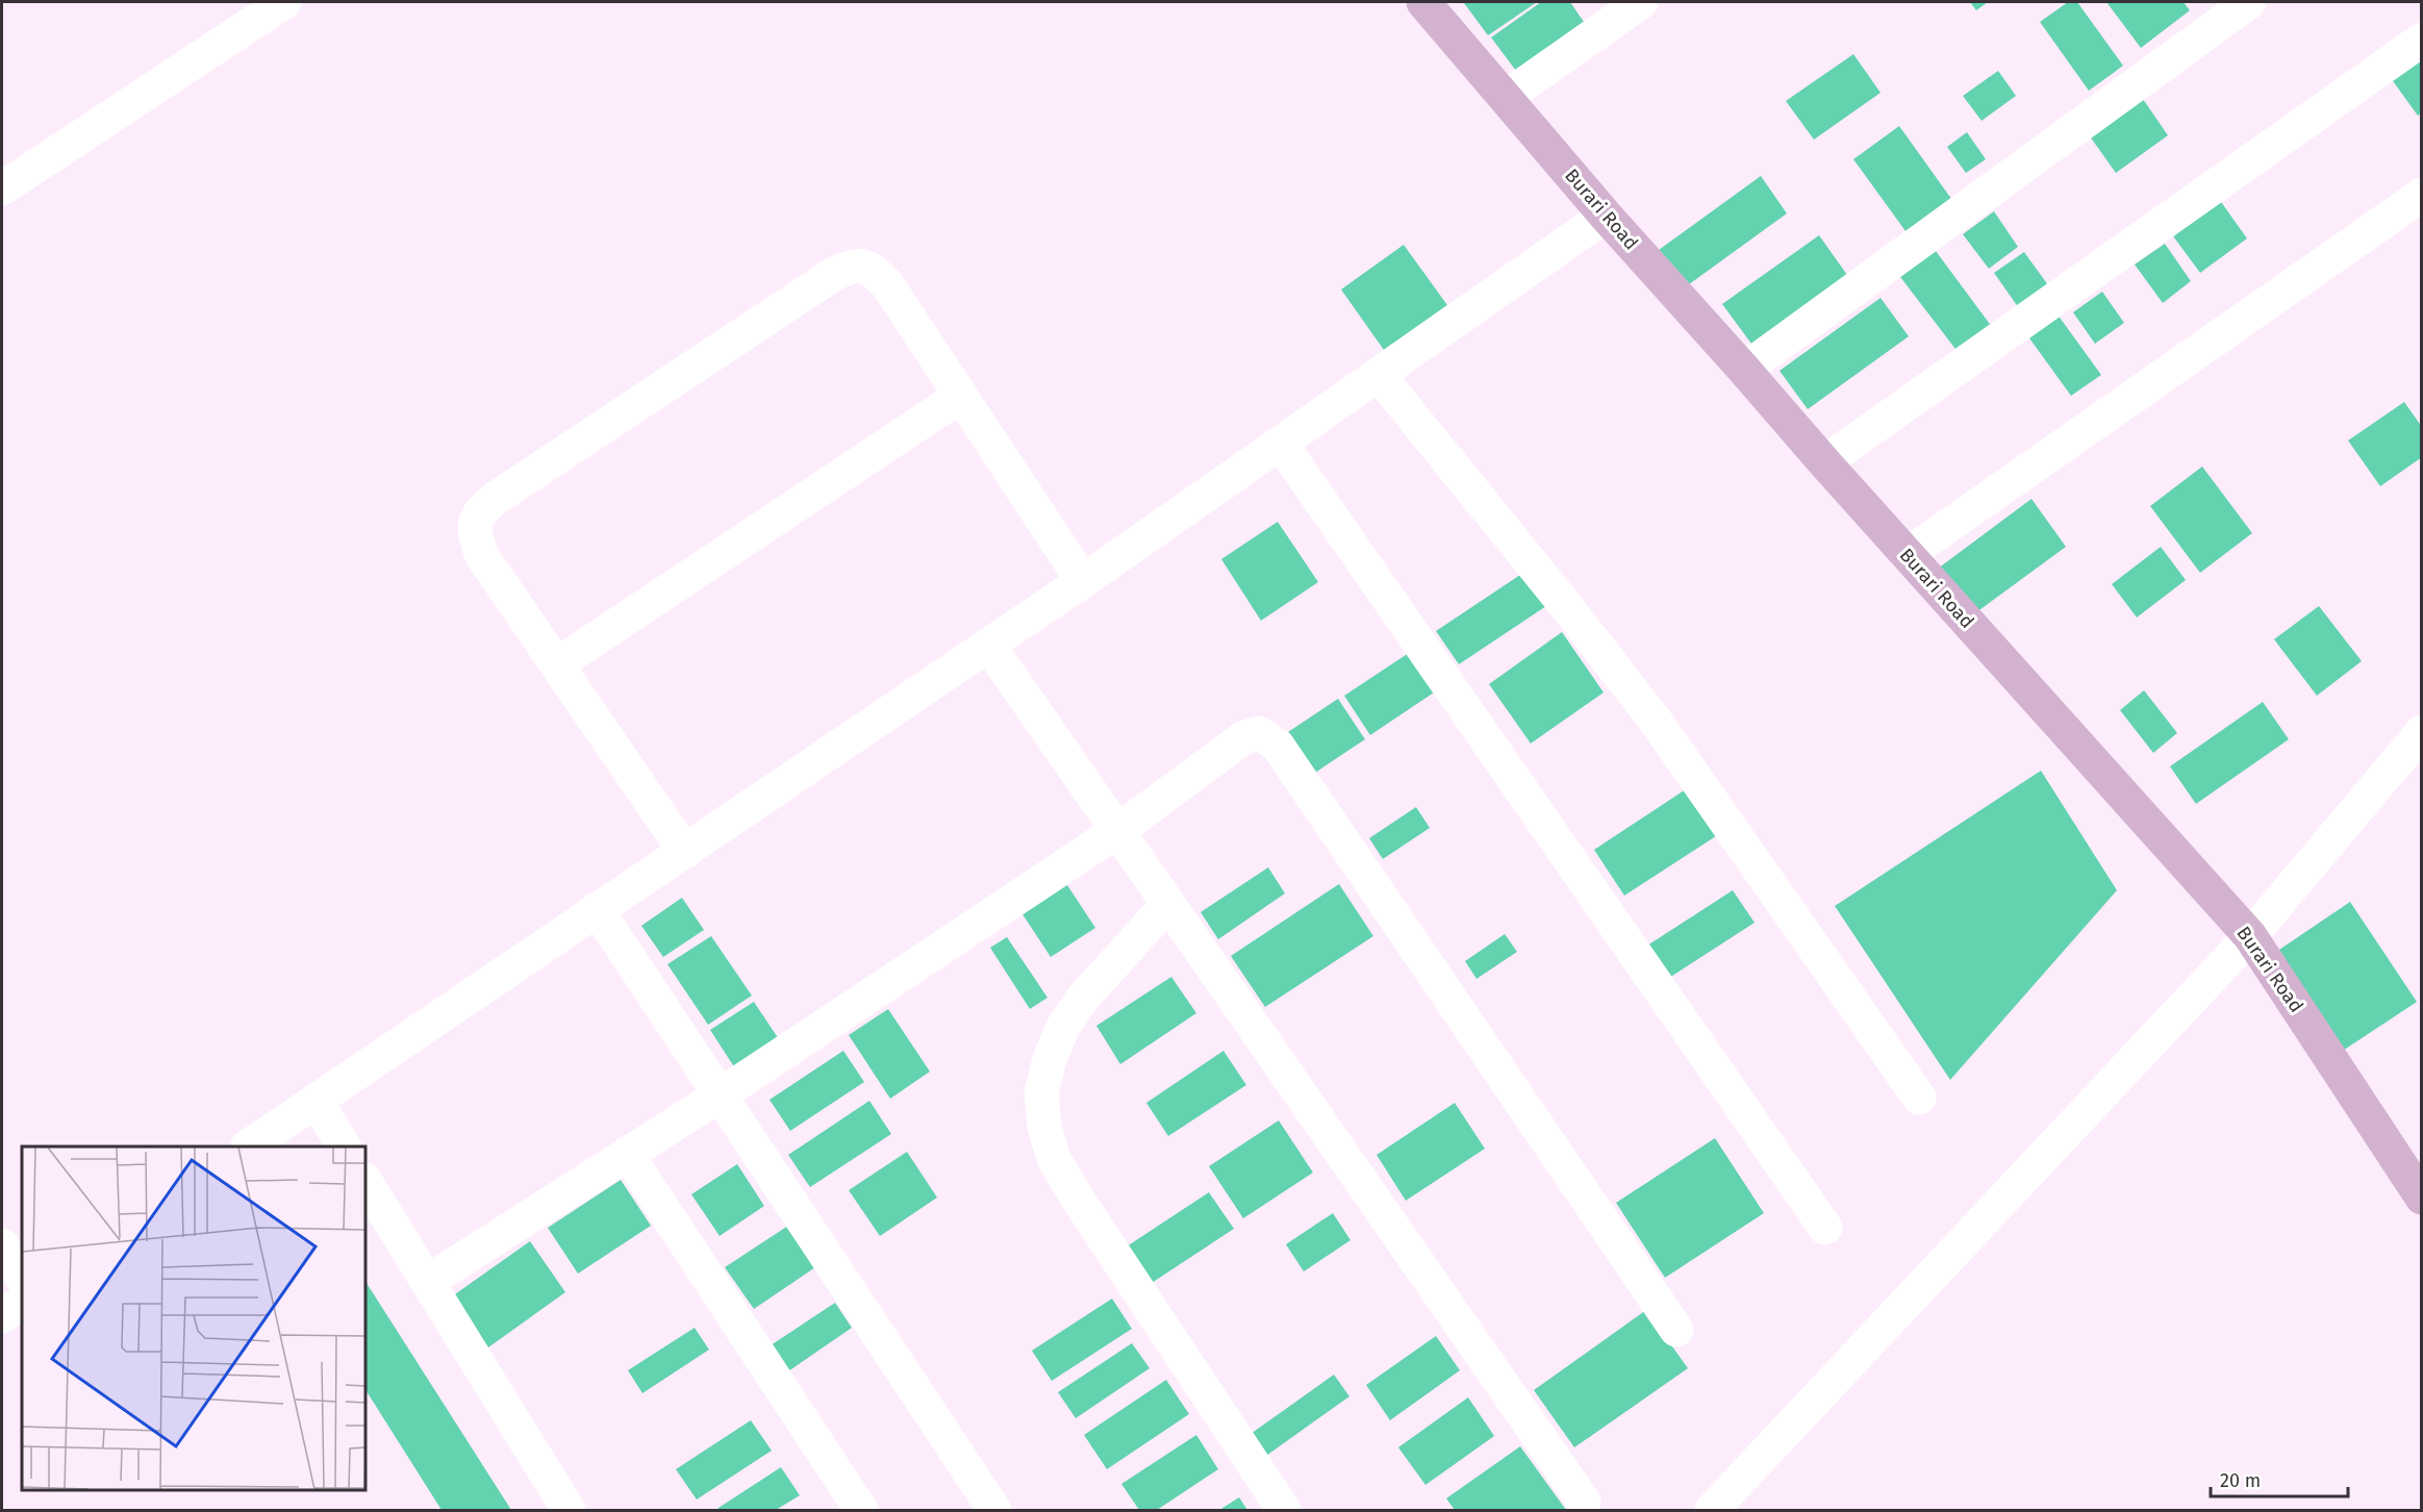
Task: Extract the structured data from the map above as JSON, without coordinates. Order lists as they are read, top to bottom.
{
  "streets": {
    "main road": ["Burari Road"]
  },
  "scale_bar": "20 m"
}
